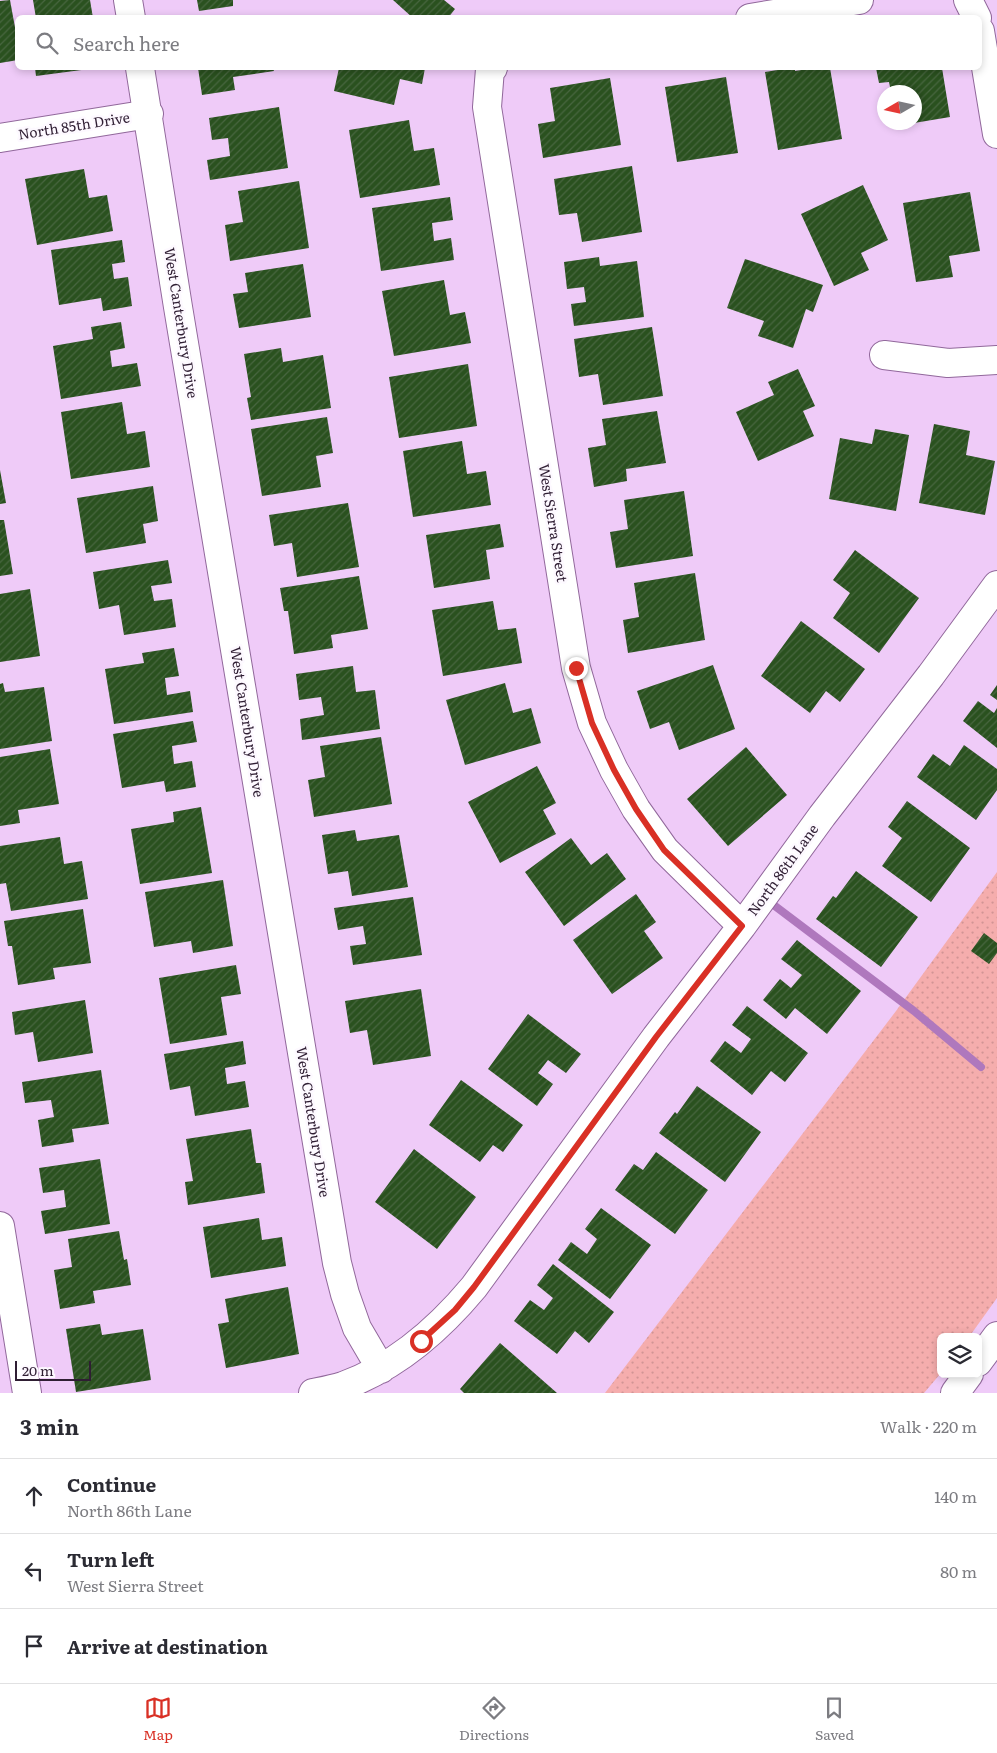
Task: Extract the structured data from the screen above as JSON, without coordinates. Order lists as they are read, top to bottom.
{
  "streets": {
    "street": [
      "North 85th Drive",
      "West Canterbury Drive",
      "West Sierra Street",
      "North 86th Lane"
    ]
  },
  "crossings": [
    ["North 85th Drive", "West Canterbury Drive"],
    ["West Canterbury Drive", "North 86th Lane"],
    ["West Sierra Street", "North 86th Lane"]
  ],
  "scale_bar": "20 m",
  "north": "left",
  "page": {
    "search": "Search here",
    "scale": "20 m",
    "heading": ["3 min", "Walk · 220 m"],
    "list": [
      ["Continue", "North 86th Lane", "140 m"],
      ["Turn left", "West Sierra Street", "80 m"],
      "Arrive at destination"
    ],
    "nav": ["Map", "Directions", "Saved"]
  }
}
